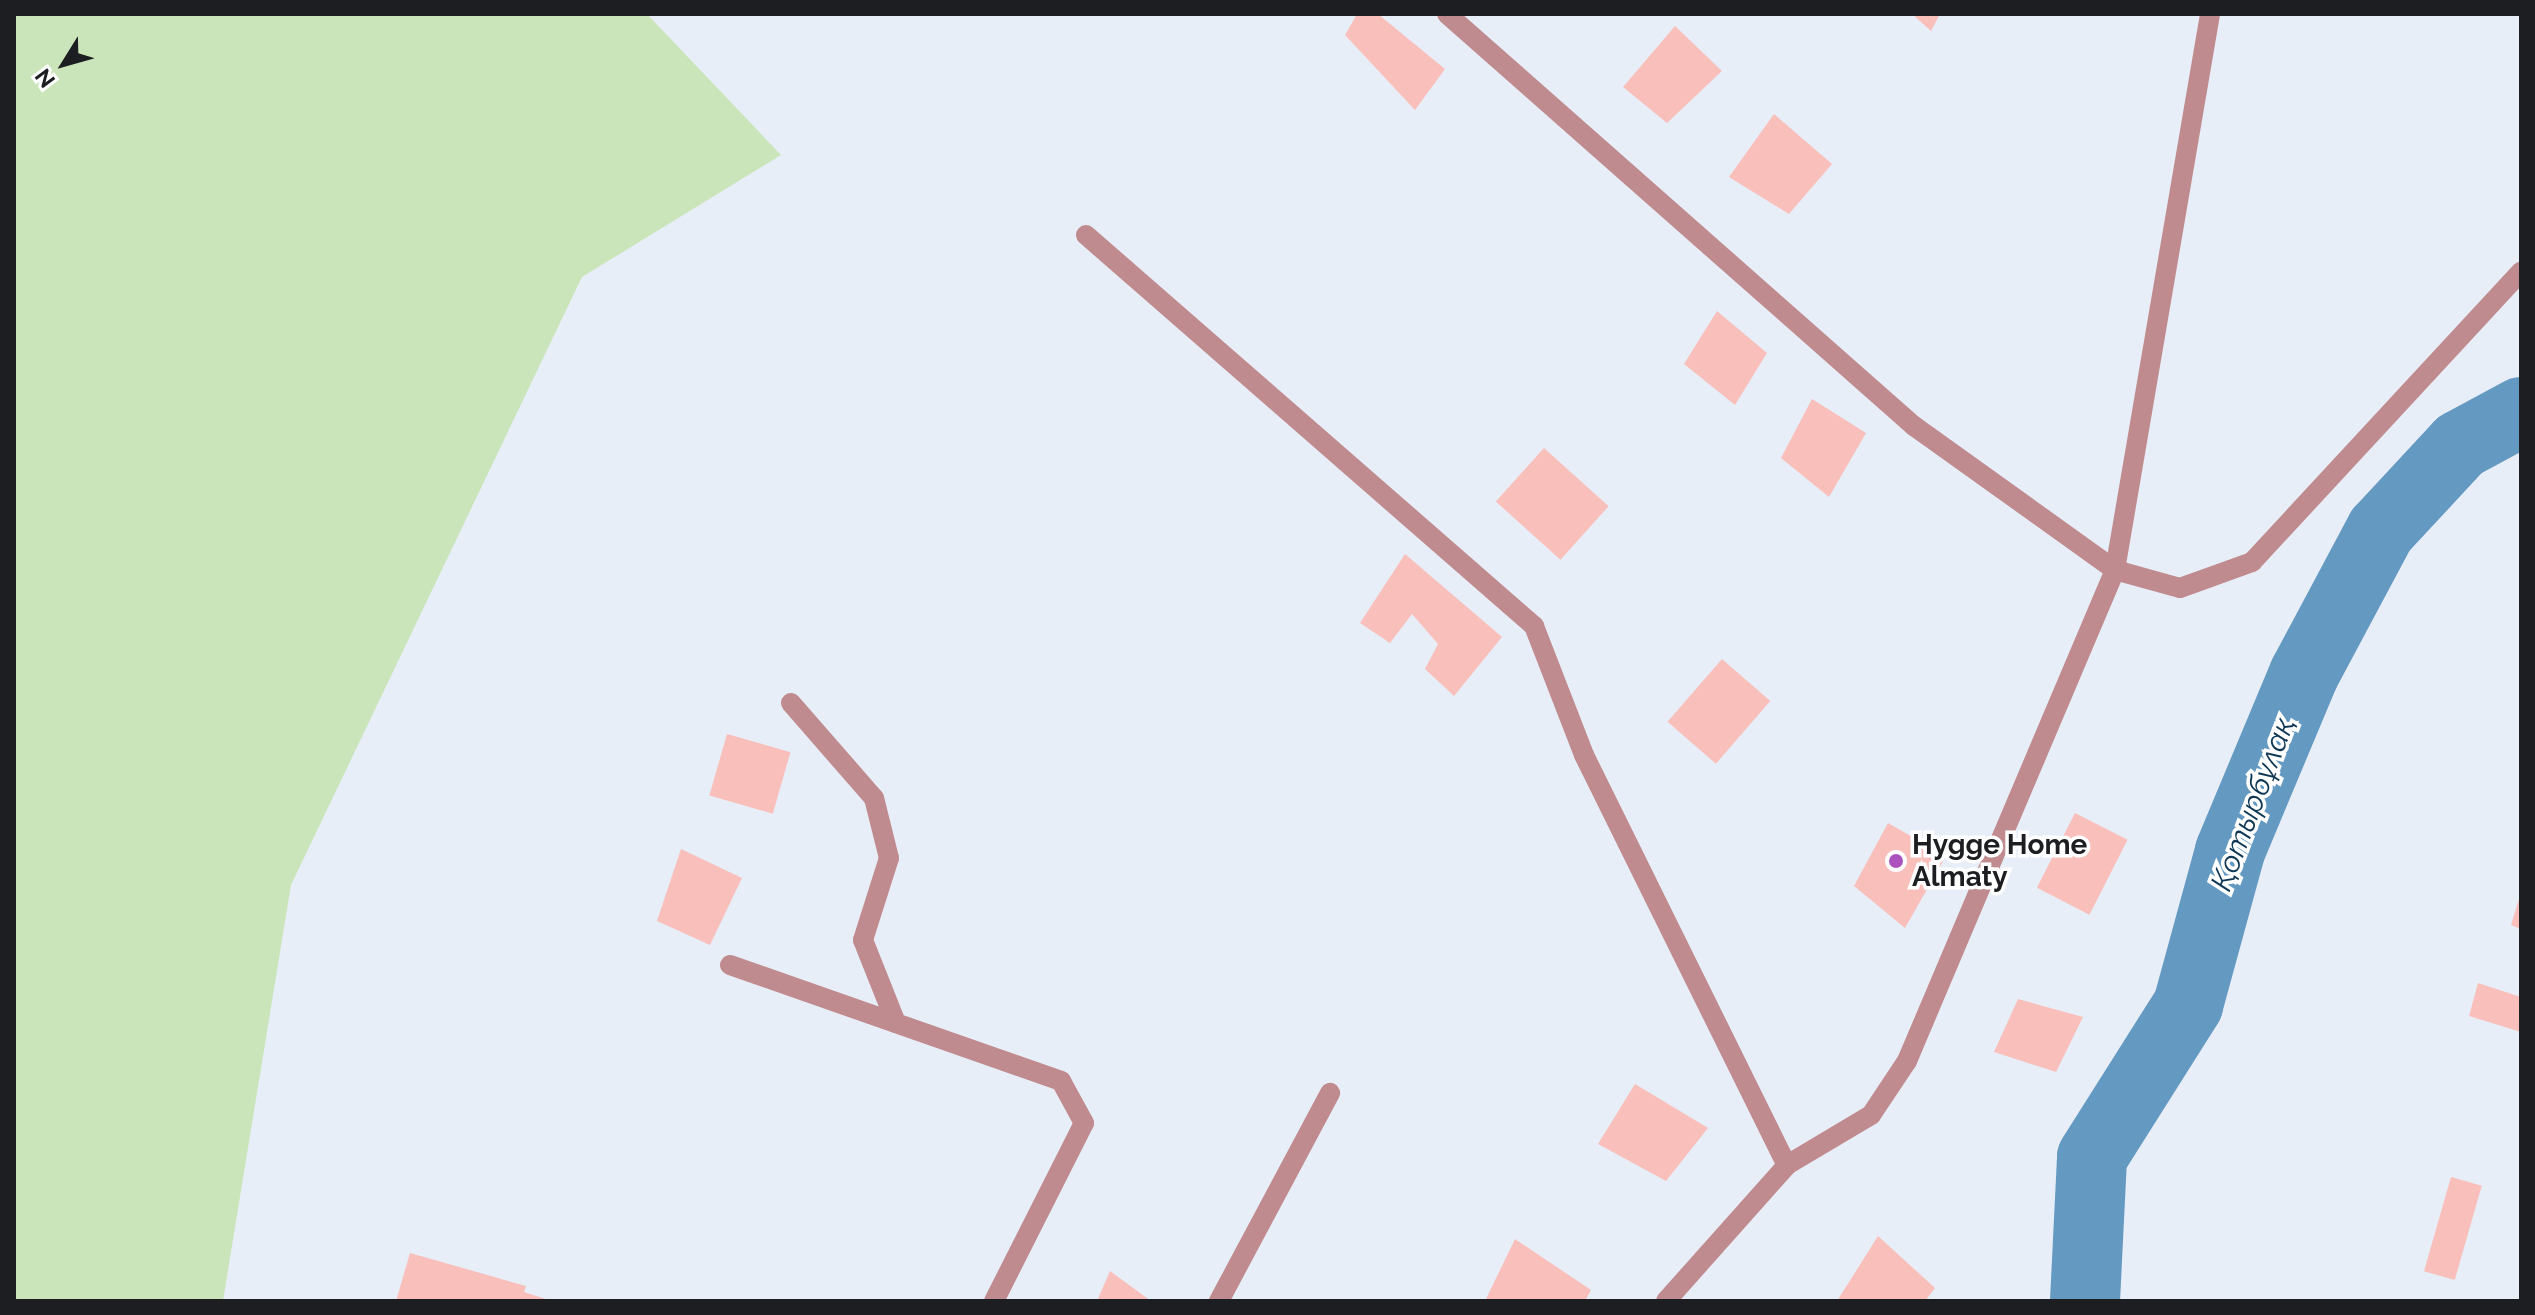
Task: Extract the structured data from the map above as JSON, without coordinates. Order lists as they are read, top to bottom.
{
  "water": ["Қотырбұлақ"],
  "places": ["Hygge Home Almaty"],
  "north": "bottom left"
}
